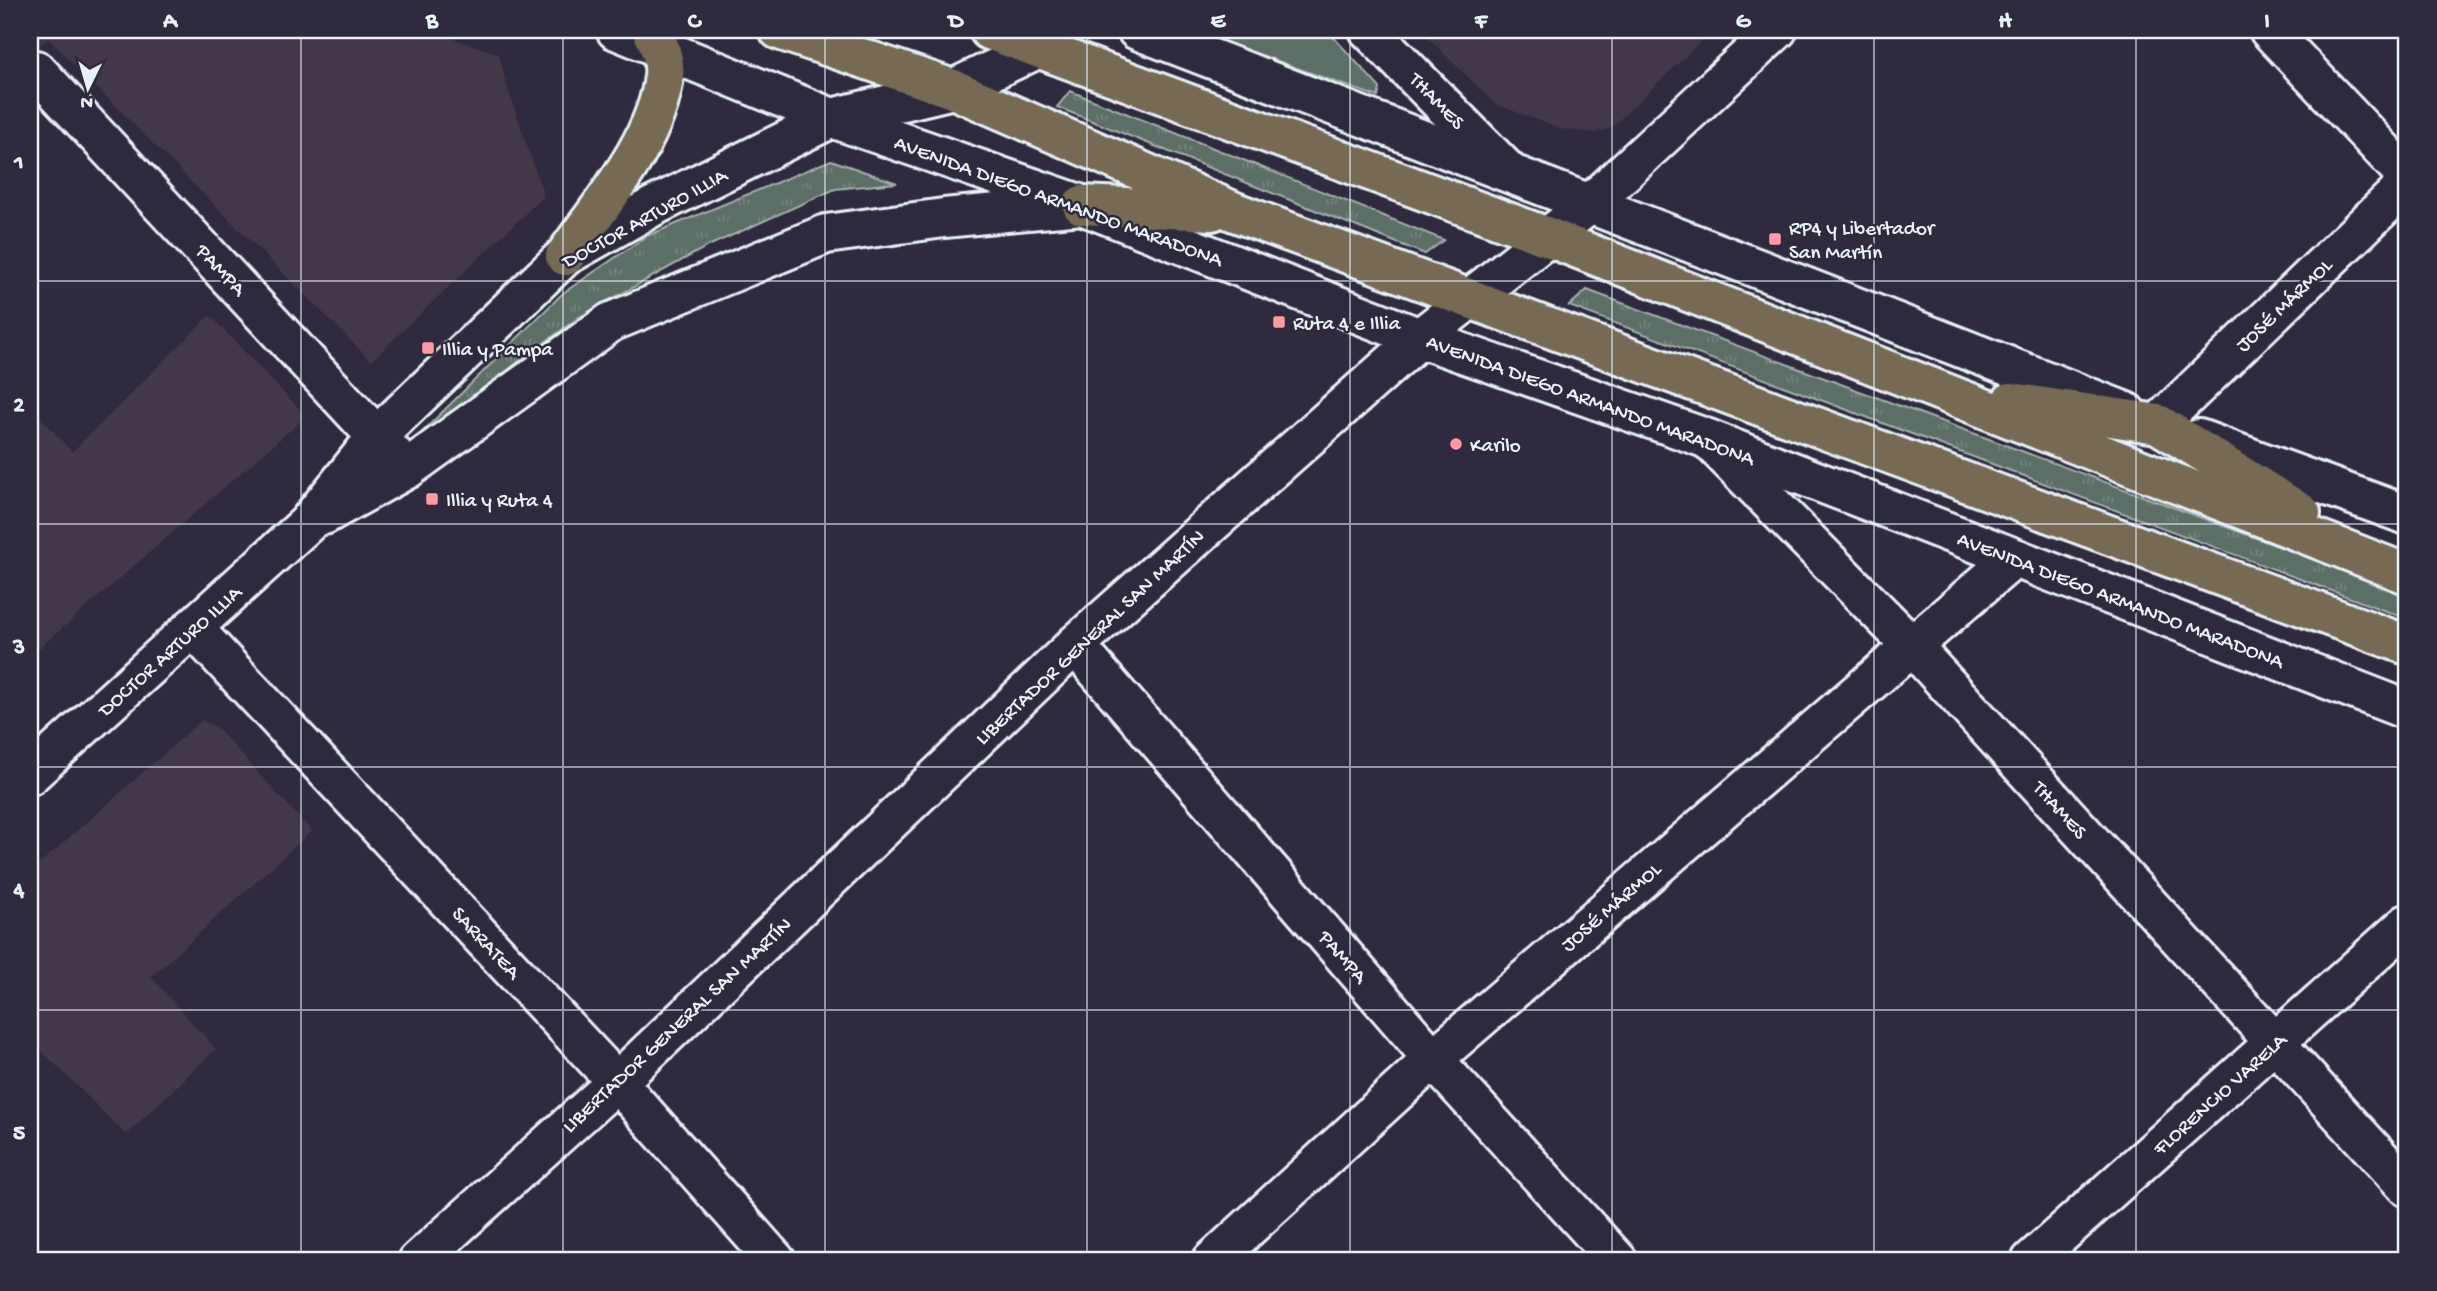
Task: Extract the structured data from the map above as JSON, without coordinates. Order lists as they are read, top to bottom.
{
  "streets": {
    "street": [
      "THAMES",
      "AVENIDA DIEGO ARMANDO MARADONA",
      "DOCTOR ARTURO ILLIA",
      "PAMPA",
      "JOSÉ MÁRMOL",
      "LIBERTADOR GENERAL SAN MARTÍN",
      "SARRATEA",
      "FLORENCIO VARELA"
    ]
  },
  "crossings": [
    ["THAMES", "AVENIDA DIEGO ARMANDO MARADONA"],
    ["THAMES", "JOSÉ MÁRMOL"],
    ["THAMES", "FLORENCIO VARELA"],
    ["AVENIDA DIEGO ARMANDO MARADONA", "DOCTOR ARTURO ILLIA"],
    ["AVENIDA DIEGO ARMANDO MARADONA", "JOSÉ MÁRMOL"],
    ["AVENIDA DIEGO ARMANDO MARADONA", "LIBERTADOR GENERAL SAN MARTÍN"],
    ["DOCTOR ARTURO ILLIA", "PAMPA"],
    ["DOCTOR ARTURO ILLIA", "SARRATEA"],
    ["PAMPA", "JOSÉ MÁRMOL"],
    ["PAMPA", "LIBERTADOR GENERAL SAN MARTÍN"],
    ["LIBERTADOR GENERAL SAN MARTÍN", "SARRATEA"]
  ],
  "places": {
    "transit": [
      "RP4 y Libertador San Martín",
      "Ruta 4 e Illia",
      "Illia y Pampa",
      "Illia y Ruta 4"
    ],
    "other": ["Karilo"]
  },
  "north": "bottom",
  "grid": {
    "columns": [
      "A",
      "B",
      "C",
      "D",
      "E",
      "F",
      "G",
      "H",
      "I"
    ],
    "rows": [
      "1",
      "2",
      "3",
      "4",
      "5"
    ]
  }
}
